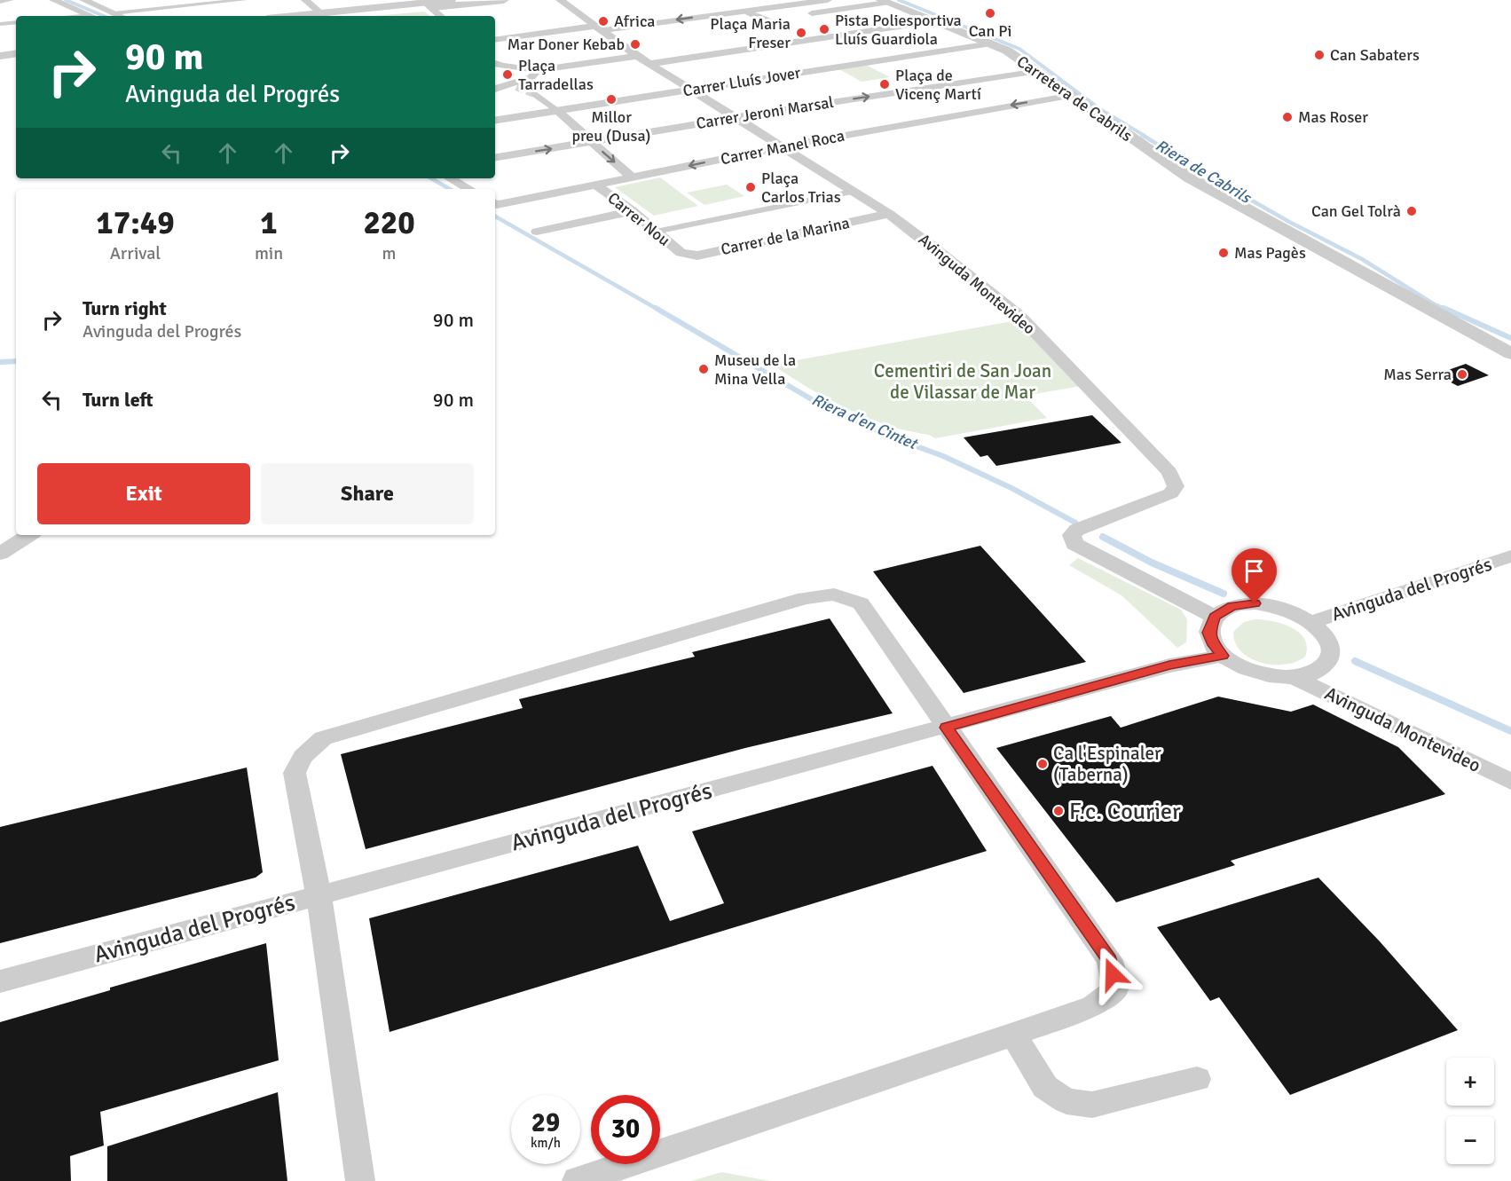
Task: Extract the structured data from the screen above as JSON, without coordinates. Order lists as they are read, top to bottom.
{
  "streets": {
    "street": [
      "Carrer Lluís Jover",
      "Carretera de Cabrils",
      "Carrer Jeroni Marsal",
      "Carrer Manel Roca",
      "Carrer Nou",
      "Carrer de la Marina",
      "Avinguda Montevideo",
      "Avinguda del Progrés"
    ]
  },
  "crossings": [
    ["Carrer Lluís Jover", "Carretera de Cabrils"],
    ["Carrer Lluís Jover", "Avinguda Montevideo"],
    ["Carretera de Cabrils", "Carrer Jeroni Marsal"],
    ["Carretera de Cabrils", "Carrer Manel Roca"],
    ["Carrer Jeroni Marsal", "Avinguda Montevideo"],
    ["Carrer Manel Roca", "Carrer Nou"],
    ["Carrer Manel Roca", "Avinguda Montevideo"],
    ["Carrer Nou", "Carrer de la Marina"],
    ["Carrer de la Marina", "Avinguda Montevideo"],
    ["Avinguda Montevideo", "Avinguda del Progrés"]
  ],
  "water": ["Riera de Cabrils", "Riera d'en Cintet"],
  "parks": ["Cementiri de San Joan de Vilassar de Mar"],
  "places": [
    "Can Pi",
    "Africa",
    "Pista Poliesportiva Lluís Guardiola",
    "Plaça Maria Freser",
    "Mar Doner Kebab",
    "Can Sabaters",
    "Plaça Tarradellas",
    "Plaça de Vicenç Martí",
    "Millor preu (Dusa)",
    "Mas Roser",
    "Plaça Carlos Trias",
    "Can Gel Tolrà",
    "Mas Pagès",
    "Museu de la Mina Vella",
    "Mas Serra",
    "Ca l'Espinaler (Taberna)",
    "F.c. Courier"
  ],
  "page": {
    "turn": ["90 m", "Avinguda del Progrés"],
    "eta": [
      "17:49",
      "Arrival",
      "1",
      "min",
      "220",
      "m"
    ],
    "list": [
      {
        "name": "Turn right",
        "note": "Avinguda del Progrés",
        "value": "90 m"
      },
      {
        "name": "Turn left",
        "value": "90 m"
      }
    ],
    "buttons": ["Exit", "Share"],
    "map_buttons": ["+", "−"],
    "speed": "29 km/h",
    "limit": "30"
  }
}
